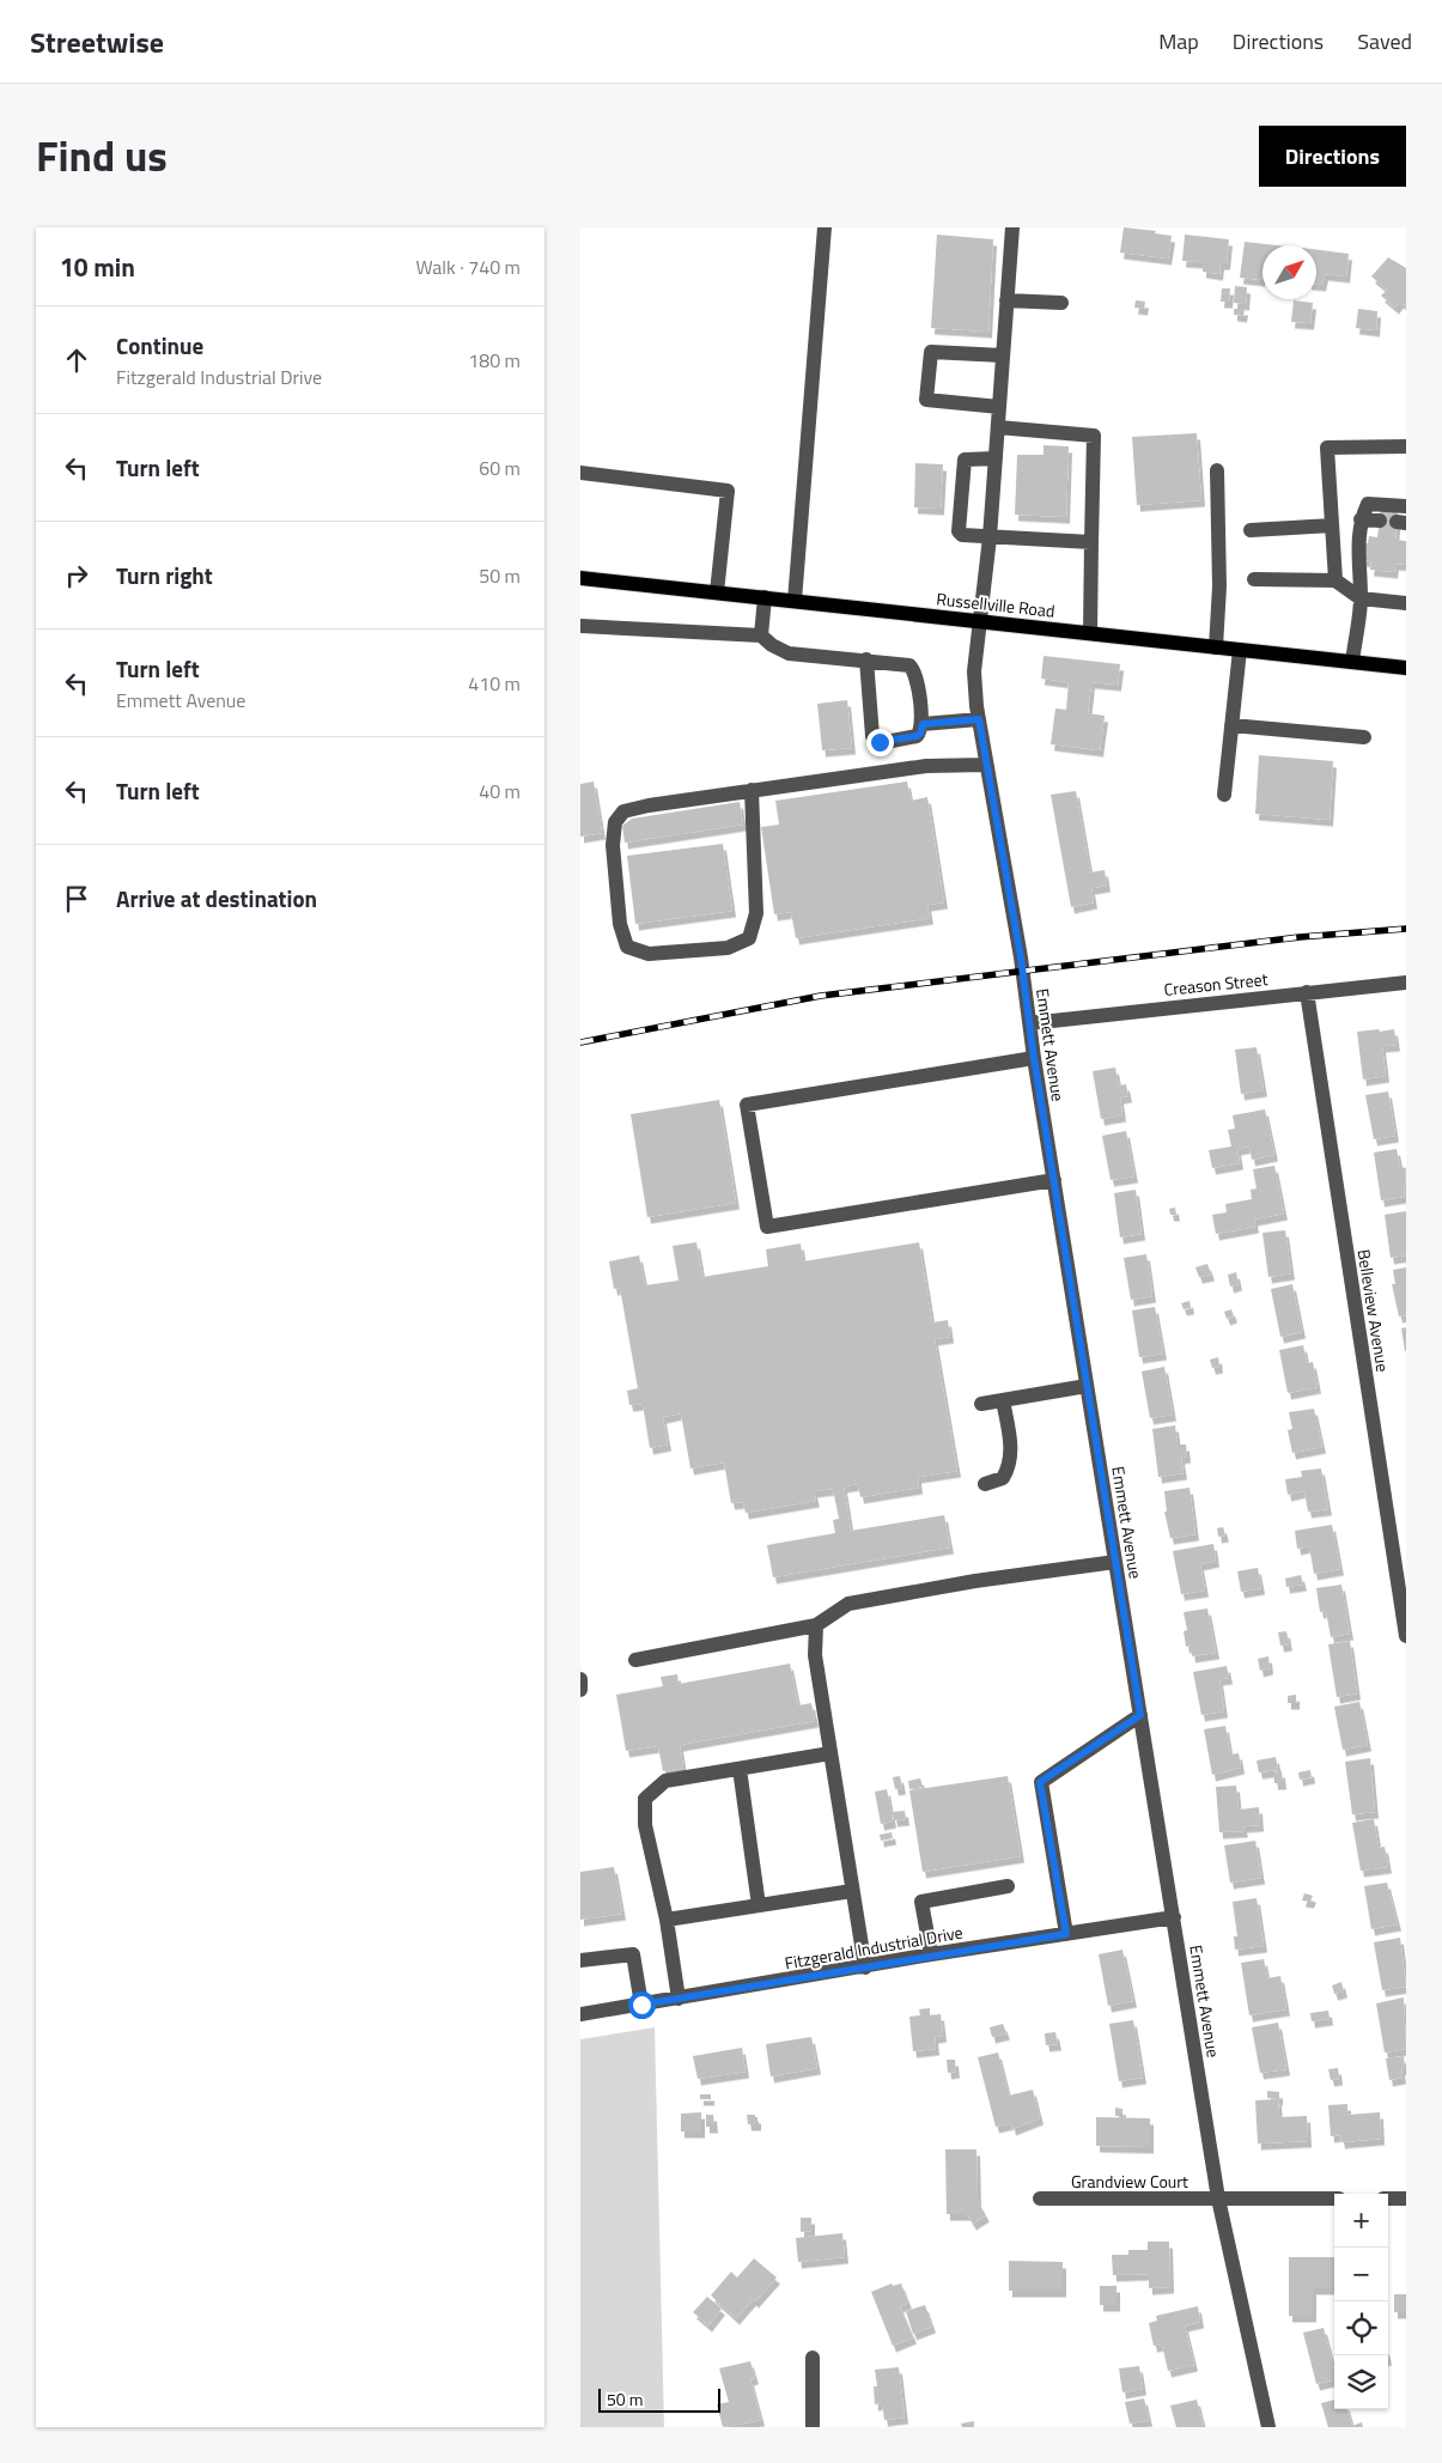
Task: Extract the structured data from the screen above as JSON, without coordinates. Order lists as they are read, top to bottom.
{
  "streets": {
    "main road": ["Russellville Road"],
    "street": [
      "Creason Street",
      "Emmett Avenue",
      "Belleview Avenue",
      "Fitzgerald Industrial Drive",
      "Grandview Court"
    ]
  },
  "crossings": [
    ["Russellville Road", "Emmett Avenue"],
    ["Creason Street", "Emmett Avenue"],
    ["Creason Street", "Belleview Avenue"],
    ["Emmett Avenue", "Fitzgerald Industrial Drive"],
    ["Emmett Avenue", "Grandview Court"]
  ],
  "scale_bar": "50 m",
  "north": "top right",
  "page": {
    "header": "Streetwise",
    "nav": ["Map", "Directions", "Saved"],
    "title": "Find us",
    "buttons": "Directions",
    "heading": ["10 min", "Walk · 740 m"],
    "list": [
      ["Continue", "Fitzgerald Industrial Drive", "180 m"],
      ["Turn left", "60 m"],
      ["Turn right", "50 m"],
      ["Turn left", "Emmett Avenue", "410 m"],
      ["Turn left", "40 m"],
      "Arrive at destination"
    ],
    "map_buttons": ["+", "−"],
    "scale": "50 m"
  }
}
